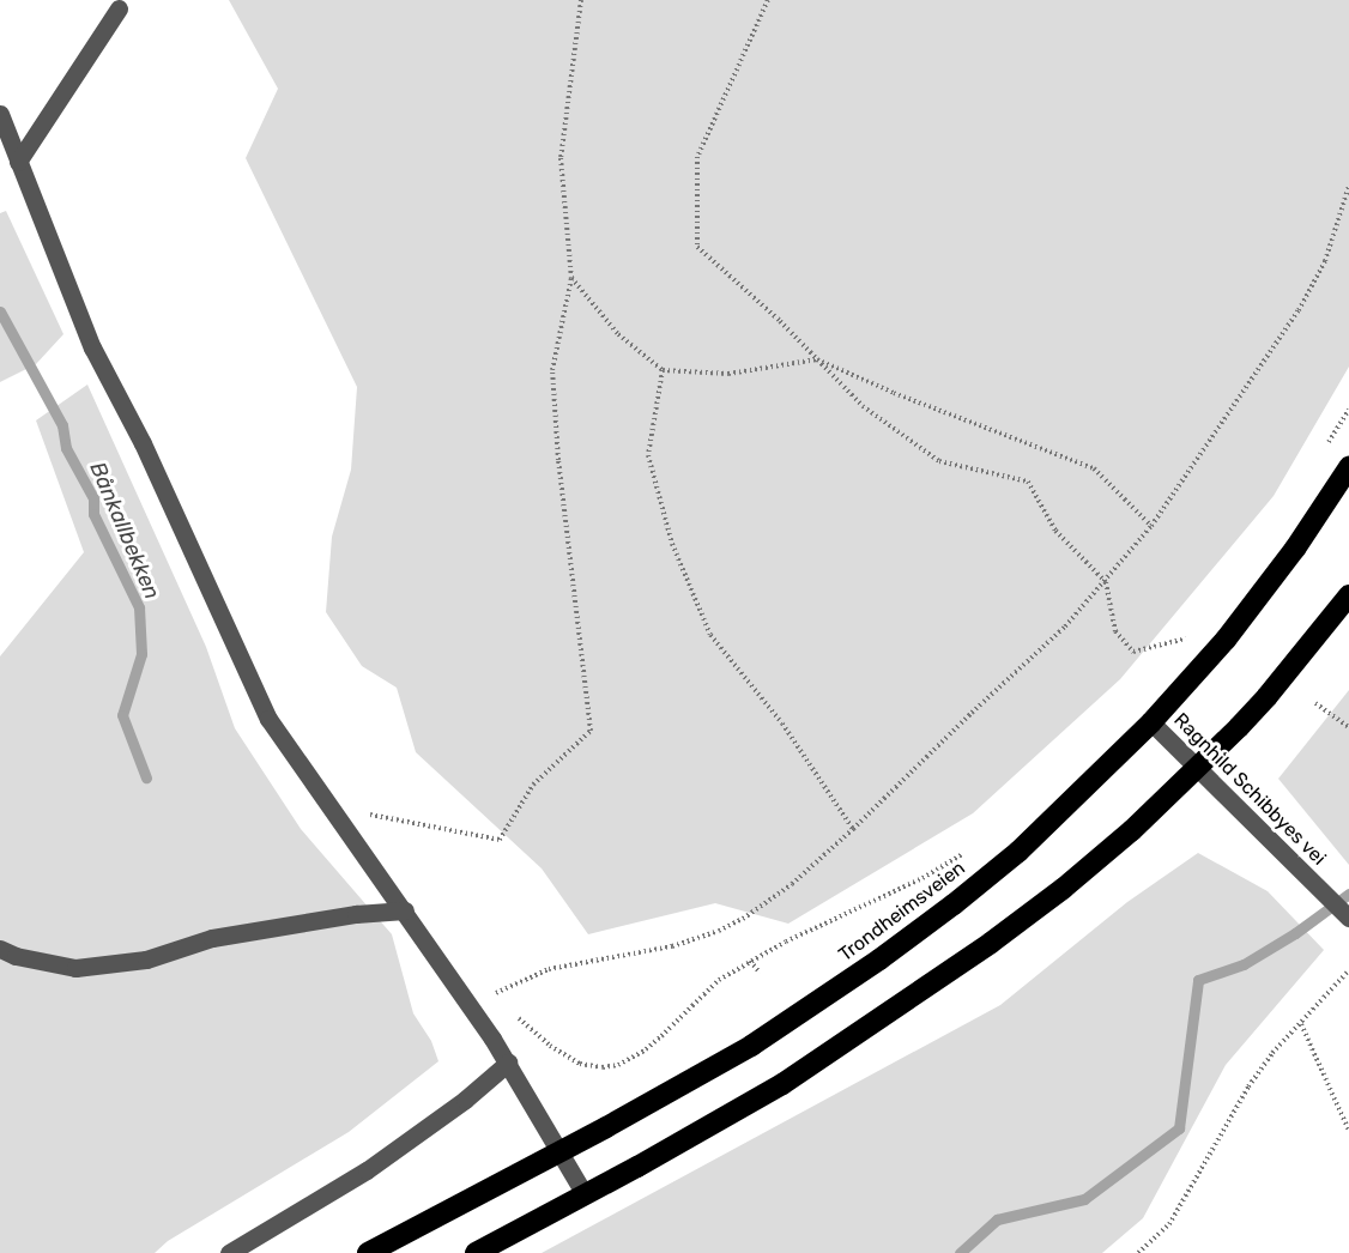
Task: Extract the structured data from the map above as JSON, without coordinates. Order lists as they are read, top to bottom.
{
  "streets": {
    "highway": ["Trondheimsveien"],
    "street": ["Ragnhild Schibbyes vei"]
  },
  "crossings": [
    ["Ragnhild Schibbyes vei", "Trondheimsveien"]
  ],
  "water": ["Bånkallbekken"]
}
